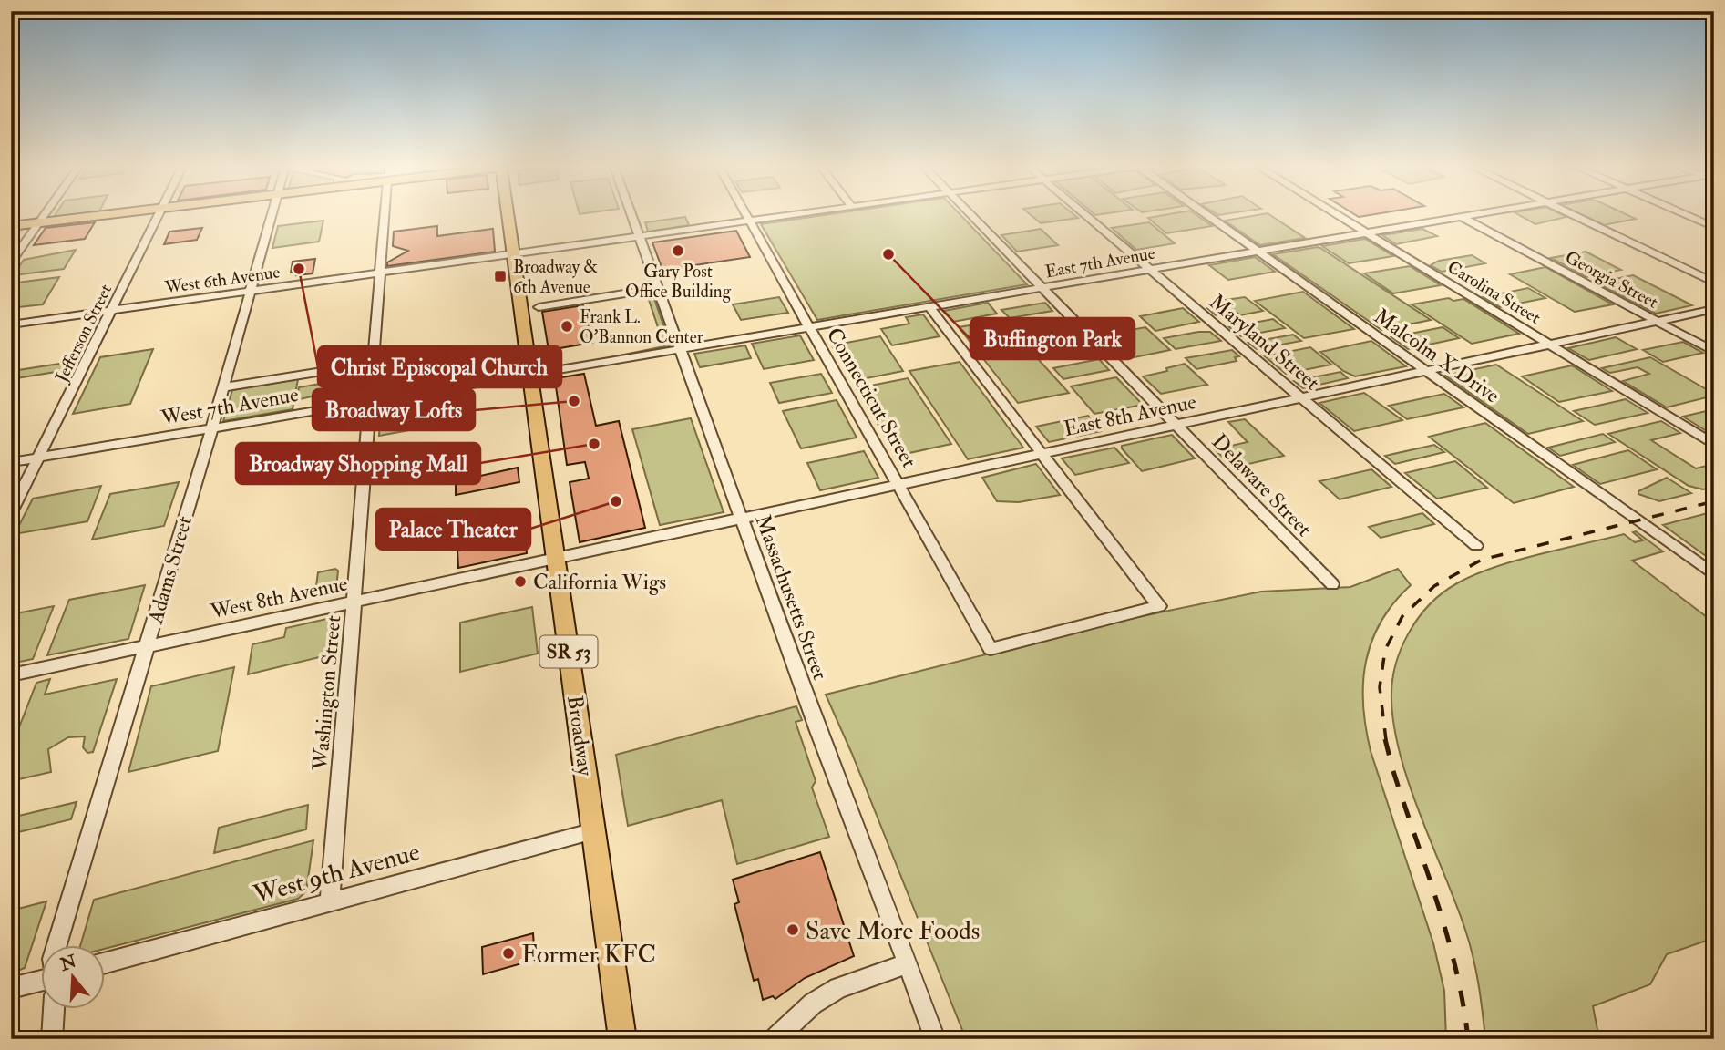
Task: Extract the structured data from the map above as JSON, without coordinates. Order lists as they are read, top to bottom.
{
  "streets": {
    "main road": ["SR 53", "Broadway"],
    "street": [
      "East 7th Avenue",
      "West 6th Avenue",
      "Georgia Street",
      "Carolina Street",
      "Jefferson Street",
      "Maryland Street",
      "Malcolm X Drive",
      "Connecticut Street",
      "West 7th Avenue",
      "East 8th Avenue",
      "Delaware Street",
      "Adams Street",
      "West 8th Avenue",
      "Massachusetts Street",
      "Washington Street",
      "West 9th Avenue"
    ]
  },
  "crossings": [
    ["East 7th Avenue", "Georgia Street"],
    ["East 7th Avenue", "Carolina Street"],
    ["East 7th Avenue", "Maryland Street"],
    ["East 7th Avenue", "Malcolm X Drive"],
    ["East 7th Avenue", "Connecticut Street"],
    ["East 7th Avenue", "West 7th Avenue"],
    ["East 7th Avenue", "Delaware Street"],
    ["East 7th Avenue", "Massachusetts Street"],
    ["East 7th Avenue", "Broadway"],
    ["West 6th Avenue", "Jefferson Street"],
    ["West 6th Avenue", "Connecticut Street"],
    ["West 6th Avenue", "Adams Street"],
    ["West 6th Avenue", "Massachusetts Street"],
    ["West 6th Avenue", "Washington Street"],
    ["West 6th Avenue", "Broadway"],
    ["Georgia Street", "East 8th Avenue"],
    ["Carolina Street", "East 8th Avenue"],
    ["Jefferson Street", "West 7th Avenue"],
    ["Maryland Street", "East 8th Avenue"],
    ["Malcolm X Drive", "East 8th Avenue"],
    ["Connecticut Street", "East 8th Avenue"],
    ["West 7th Avenue", "Adams Street"],
    ["West 7th Avenue", "Washington Street"],
    ["West 7th Avenue", "Broadway"],
    ["East 8th Avenue", "Delaware Street"],
    ["East 8th Avenue", "West 8th Avenue"],
    ["East 8th Avenue", "Massachusetts Street"],
    ["East 8th Avenue", "Broadway"],
    ["Adams Street", "West 8th Avenue"],
    ["West 8th Avenue", "Washington Street"],
    ["West 8th Avenue", "Broadway"],
    ["Washington Street", "West 9th Avenue"],
    ["Broadway", "West 9th Avenue"]
  ],
  "places": {
    "other": [
      "Gary Post Office Building",
      "Buffington Park",
      "Christ Episcopal Church",
      "Frank L. O'Bannon Center",
      "Broadway Lofts",
      "Broadway Shopping Mall",
      "Palace Theater",
      "California Wigs",
      "Save More Foods",
      "Former KFC"
    ],
    "transit": ["Broadway & 6th Avenue"]
  },
  "north": "top"
}
